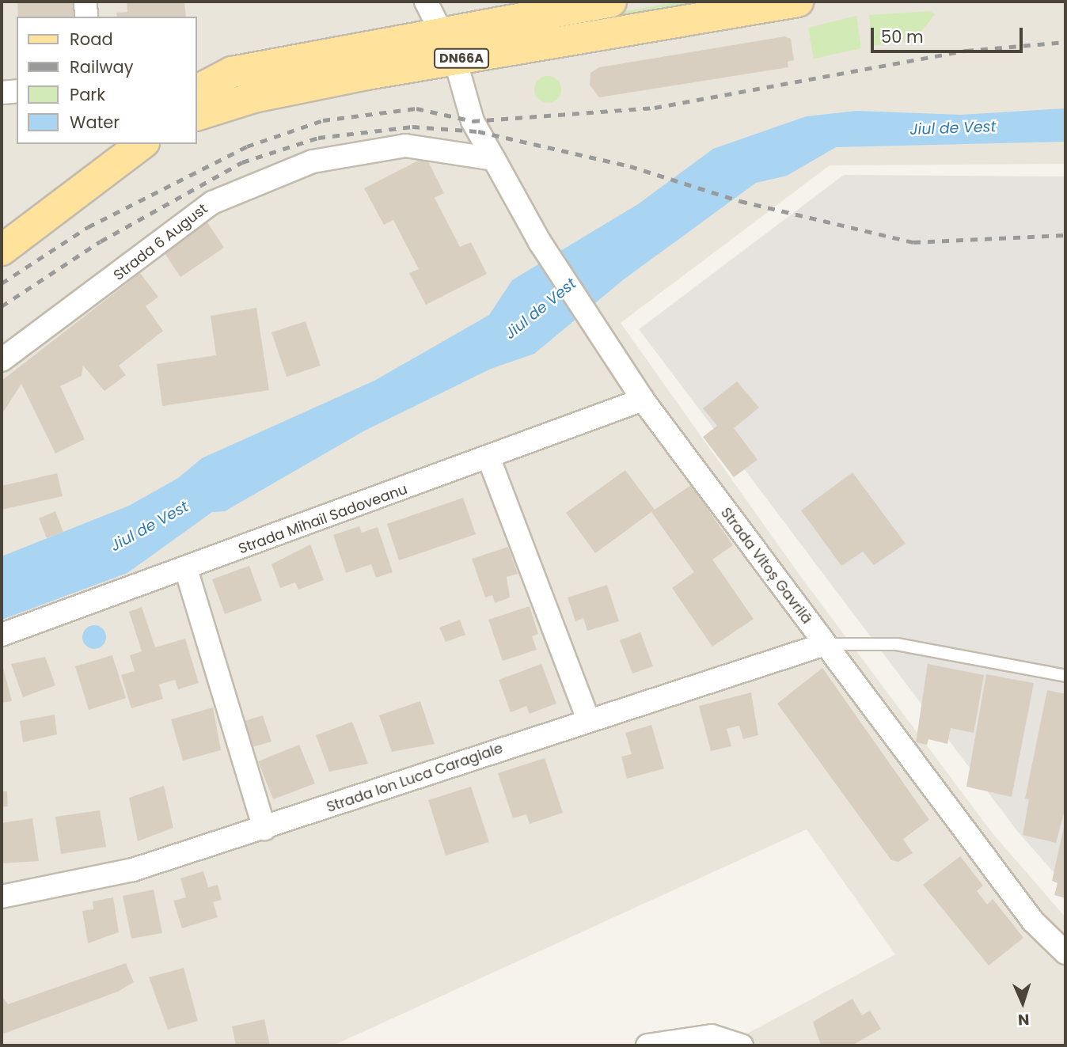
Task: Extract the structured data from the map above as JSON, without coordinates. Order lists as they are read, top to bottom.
{
  "streets": {
    "main road": ["DN66A"],
    "street": [
      "Strada 6 August",
      "Strada Mihail Sadoveanu",
      "Strada Vitoș Gavrilă",
      "Strada Ion Luca Caragiale"
    ]
  },
  "crossings": [
    ["Strada 6 August", "Strada Vitoș Gavrilă"],
    ["Strada Mihail Sadoveanu", "Strada Vitoș Gavrilă"],
    ["Strada Vitoș Gavrilă", "Strada Ion Luca Caragiale"]
  ],
  "water": ["Jiul de Vest"],
  "legend": [
    "Road",
    "Railway",
    "Park",
    "Water"
  ],
  "scale_bar": "50 m",
  "north": "bottom"
}
